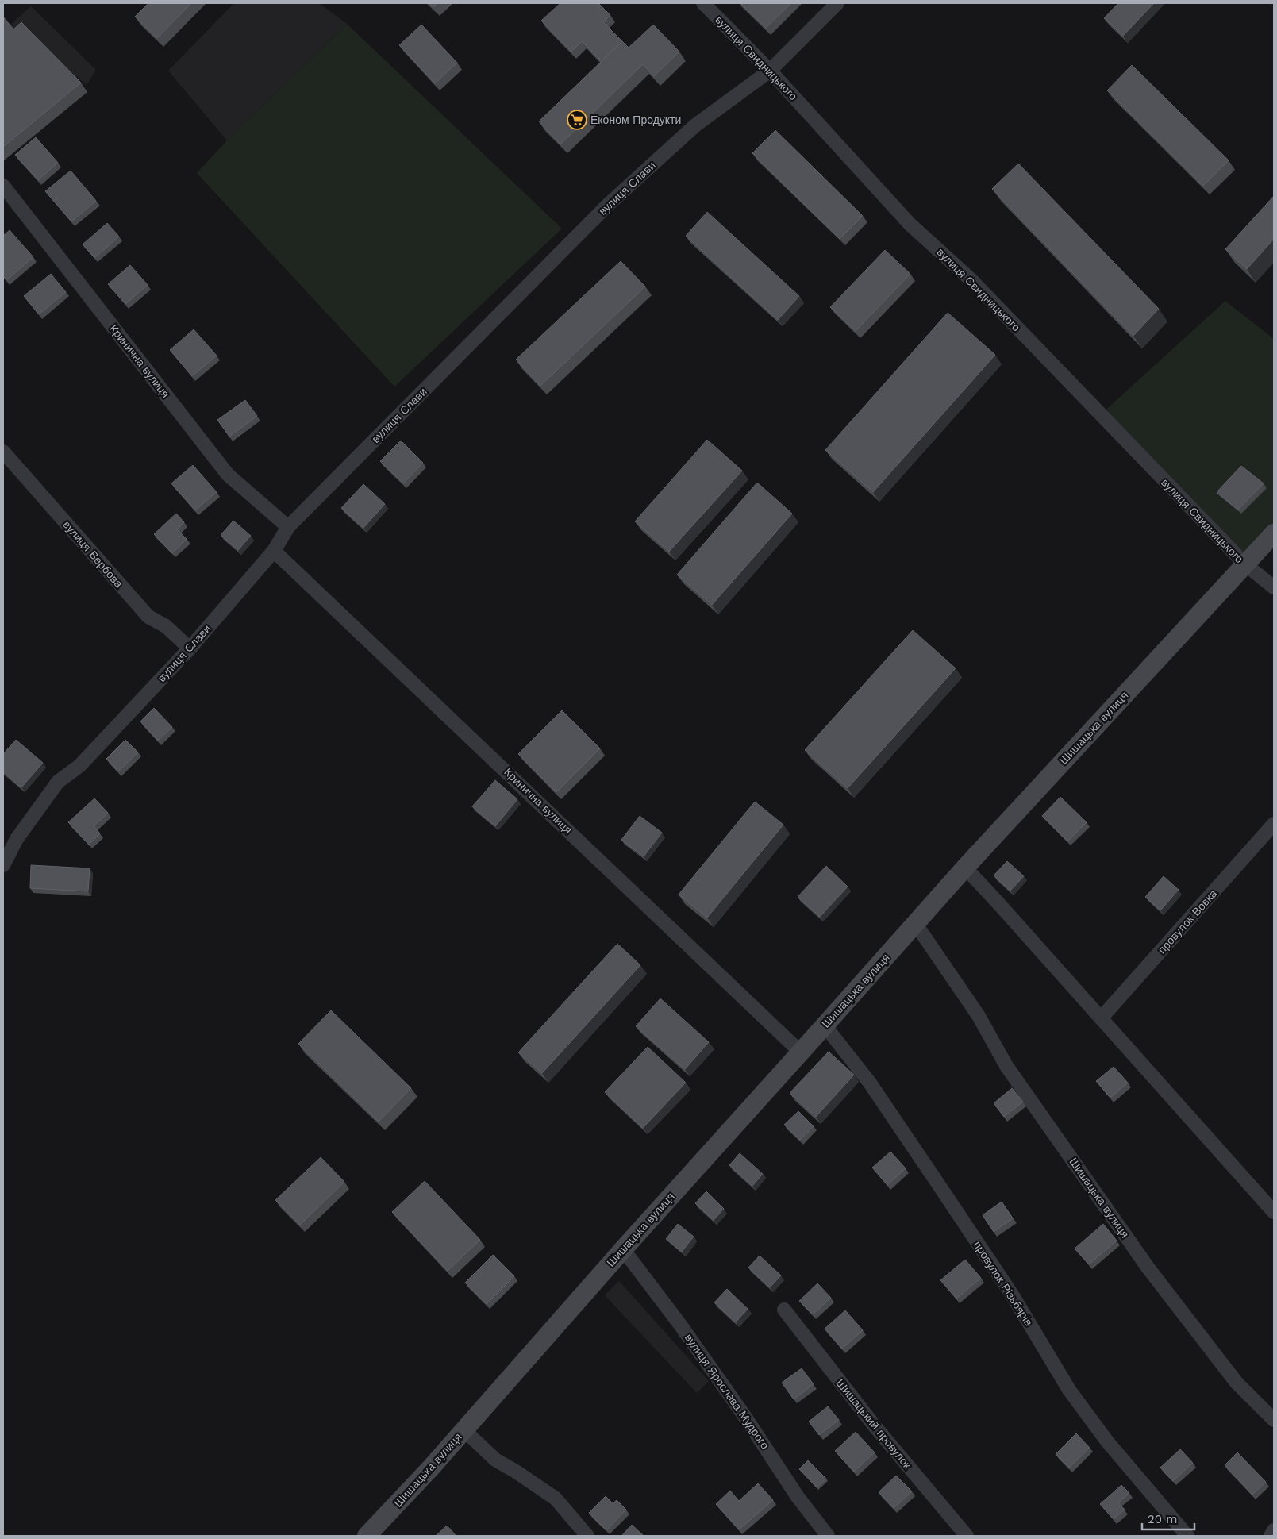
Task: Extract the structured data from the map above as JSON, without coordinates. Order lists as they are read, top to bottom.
{
  "streets": {
    "street": [
      "вулиця Свидницького",
      "вулиця Слави",
      "Кринична вулиця",
      "вулиця Вербова",
      "Шишацька вулиця",
      "провулок Вовка",
      "провулок Різьбярів",
      "вулиця Ярослава Мудрого",
      "Шишацький провулок"
    ]
  },
  "crossings": [
    ["вулиця Свидницького", "вулиця Слави"],
    ["вулиця Свидницького", "Шишацька вулиця"],
    ["вулиця Слави", "Кринична вулиця"],
    ["вулиця Слави", "вулиця Вербова"],
    ["Кринична вулиця", "Шишацька вулиця"],
    ["Шишацька вулиця", "провулок Різьбярів"],
    ["Шишацька вулиця", "вулиця Ярослава Мудрого"]
  ],
  "places": {
    "supermarket": ["Економ Продукти"]
  },
  "scale_bar": "20 m"
}
